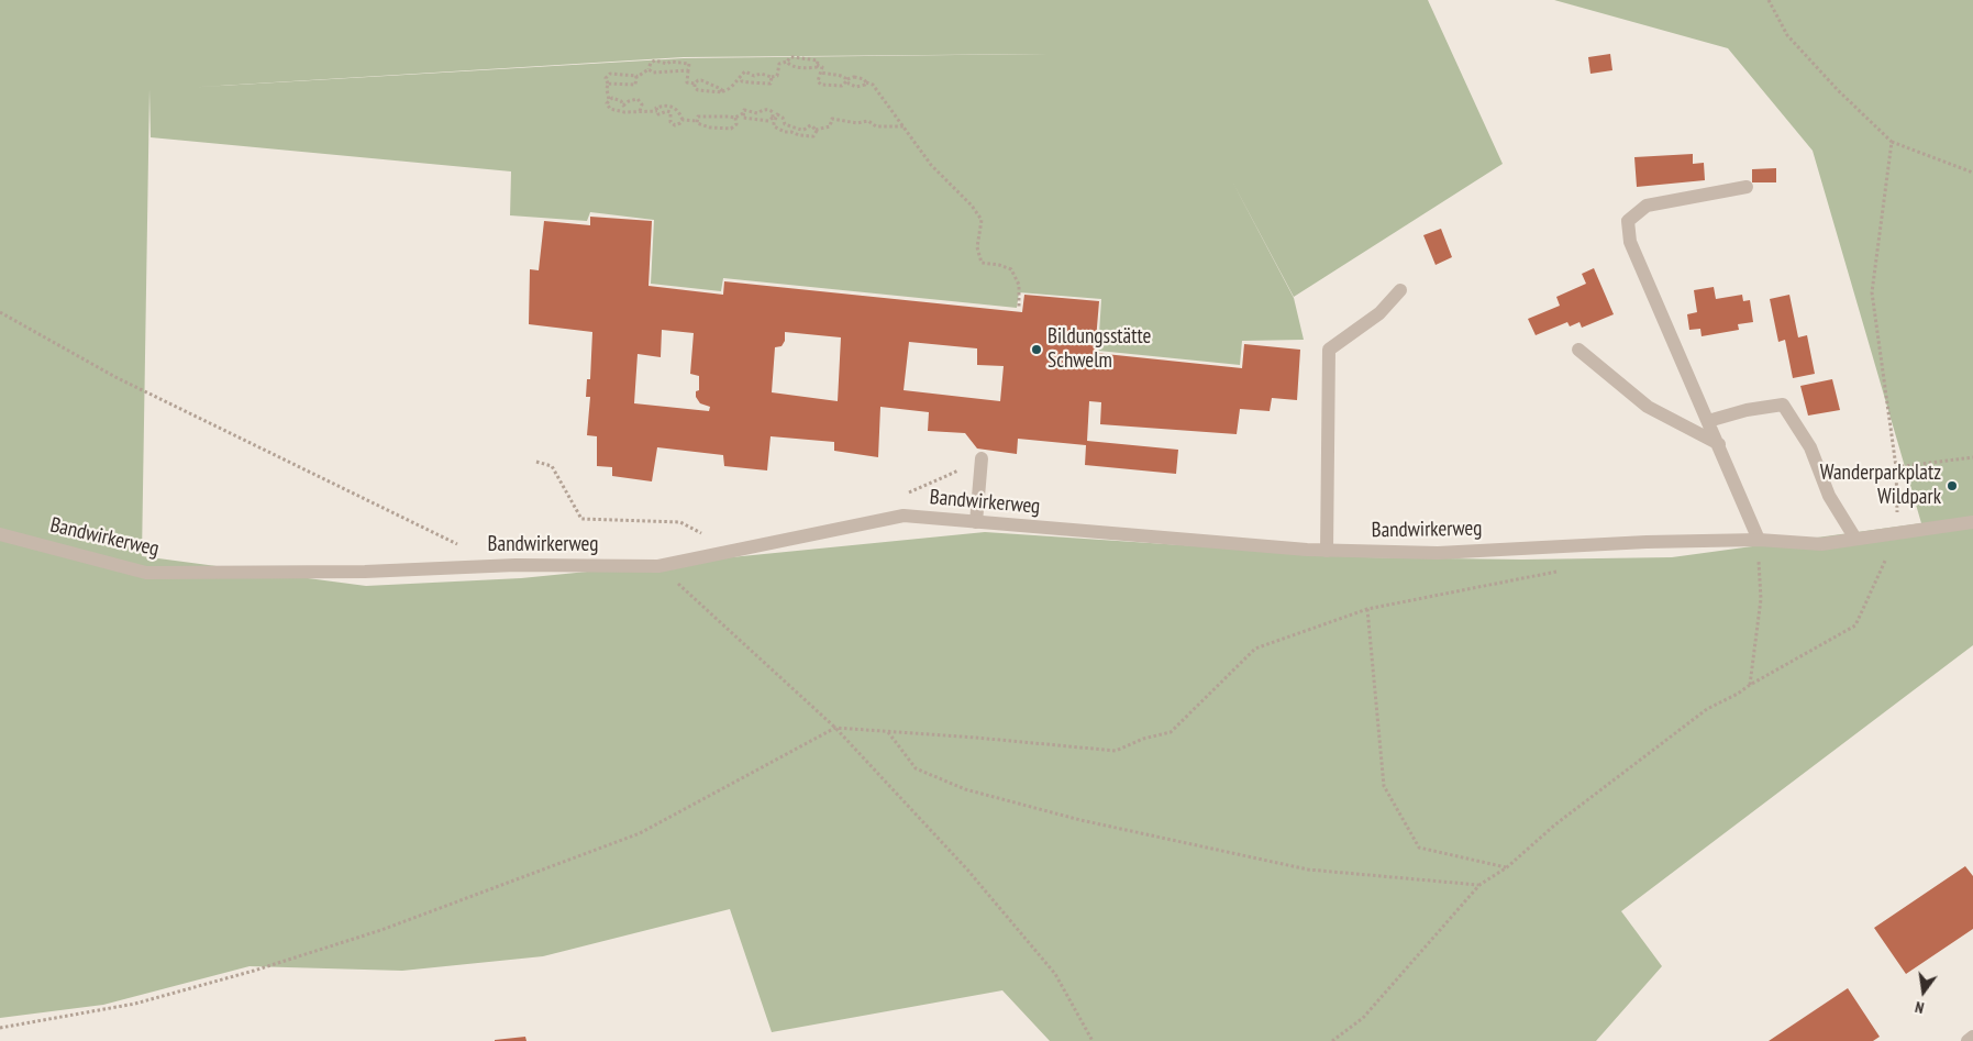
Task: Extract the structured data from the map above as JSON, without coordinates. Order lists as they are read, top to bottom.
{
  "streets": {
    "street": ["Bandwirkerweg"]
  },
  "places": ["Bildungsstätte Schwelm", "Wanderparkplatz Wildpark"],
  "north": "bottom"
}
